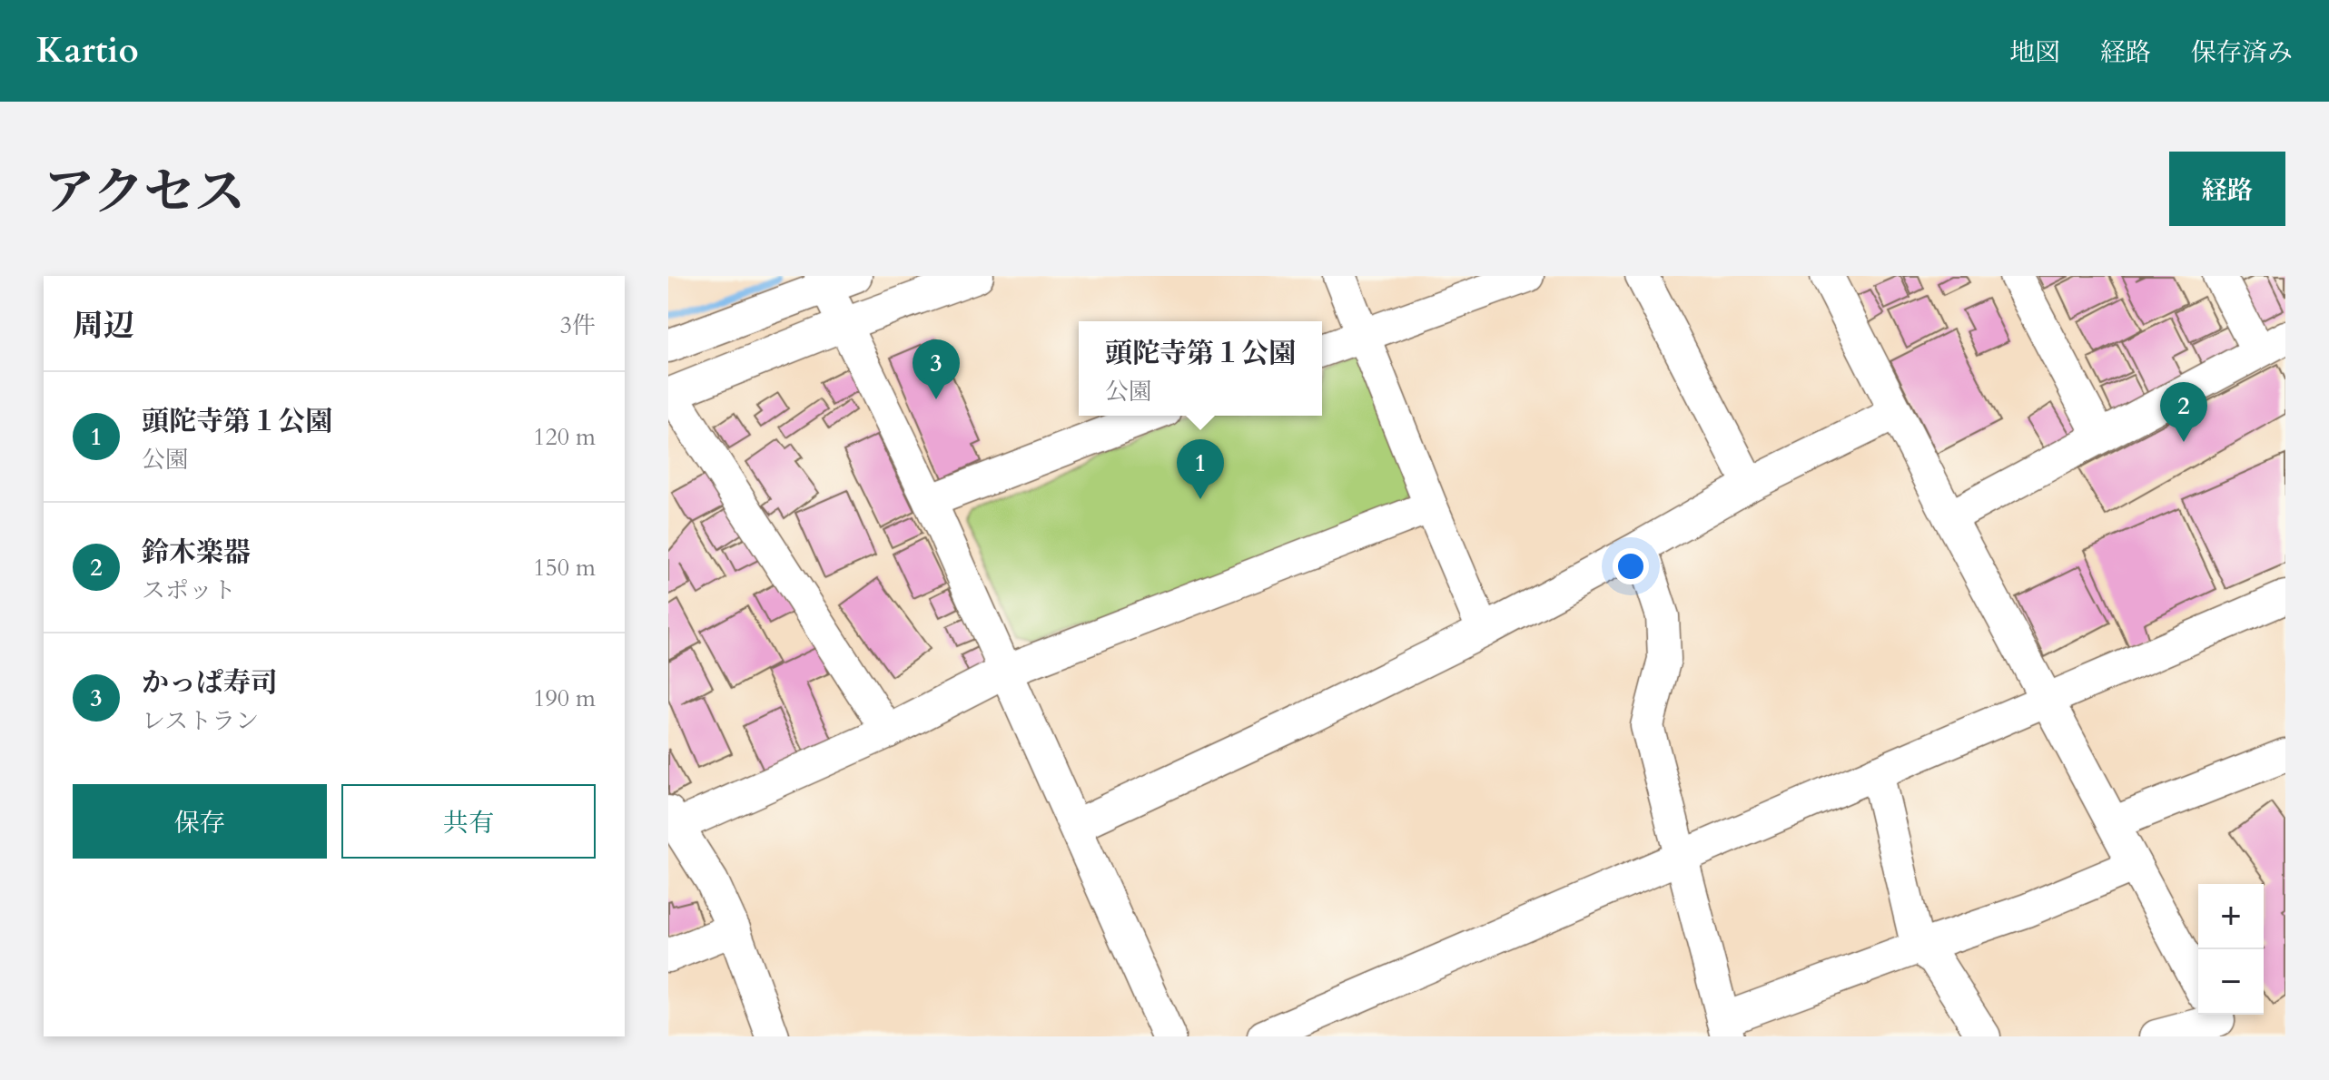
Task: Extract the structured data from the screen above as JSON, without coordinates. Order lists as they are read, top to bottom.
{
  "page": {
    "header": "Kartio",
    "nav": ["地図", "経路", "保存済み"],
    "title": "アクセス",
    "buttons": [
      "経路",
      ["保存", "共有"]
    ],
    "heading": ["周辺", "3件"],
    "popup": ["頭陀寺第１公園", "公園"],
    "pins": ["3", "2", "1"],
    "list": [
      {
        "mark": "1",
        "name": "頭陀寺第１公園",
        "note": "公園",
        "value": "120 m"
      },
      {
        "mark": "2",
        "name": "鈴木楽器",
        "note": "スポット",
        "value": "150 m"
      },
      {
        "mark": "3",
        "name": "かっぱ寿司",
        "note": "レストラン",
        "value": "190 m"
      }
    ],
    "map_buttons": ["+", "−"]
  }
}
